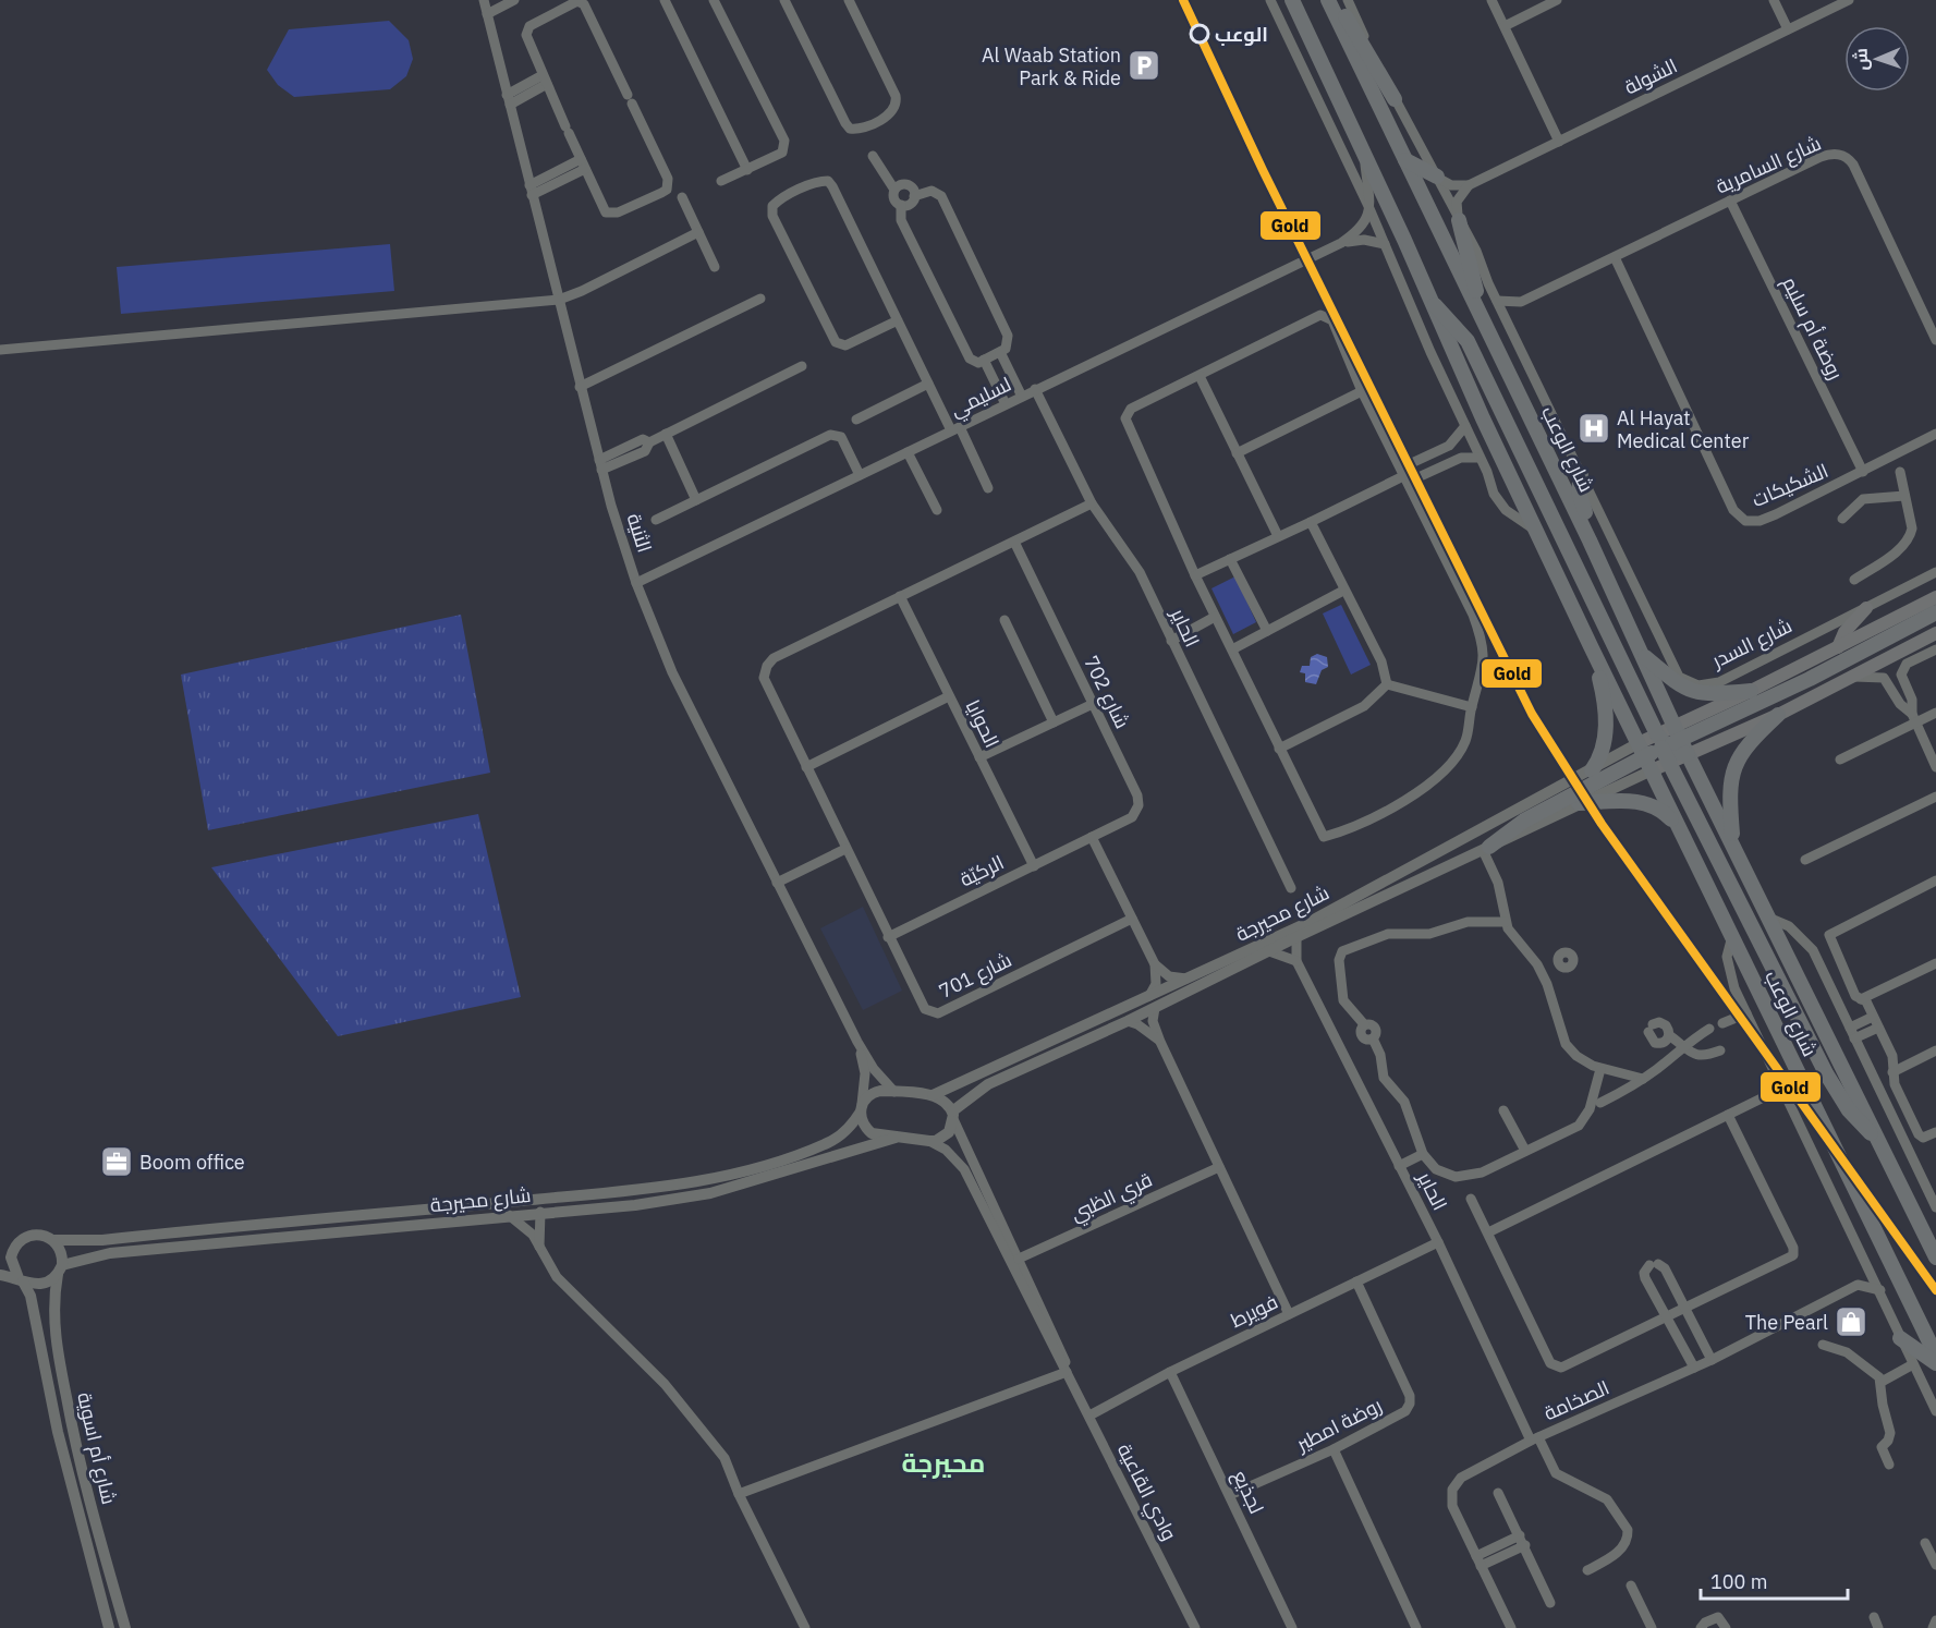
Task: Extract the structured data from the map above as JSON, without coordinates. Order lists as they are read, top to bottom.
{
  "streets": {
    "main road": ["شارع الوعب"],
    "street": [
      "الشولة",
      "شارع السامرية",
      "روضة أم سليم",
      "لسليمي",
      "الشكيكات",
      "الثنية",
      "الحاير",
      "شارع السدر",
      "شارع 702",
      "الحوايا",
      "الركيّة",
      "شارع محيرجة",
      "شارع 701",
      "قري الظبي",
      "فويرط",
      "الصخامة",
      "روضة امطير",
      "شارع أم اسوية",
      "وادي القاعية",
      "لجذيع"
    ]
  },
  "crossings": [
    ["شارع السامرية", "روضة أم سليم"],
    ["شارع السامرية", "شارع الوعب"],
    ["شارع السامرية", "الشكيكات"],
    ["روضة أم سليم", "الشكيكات"],
    ["لسليمي", "شارع الوعب"],
    ["لسليمي", "الثنية"],
    ["لسليمي", "الحاير"],
    ["شارع الوعب", "شارع السدر"],
    ["شارع الوعب", "شارع محيرجة"],
    ["الثنية", "شارع محيرجة"],
    ["الحاير", "شارع محيرجة"],
    ["الحاير", "فويرط"],
    ["الحاير", "الصخامة"],
    ["شارع 702", "الركيّة"],
    ["الحوايا", "الركيّة"],
    ["الحوايا", "شارع 701"],
    ["الركيّة", "شارع 701"],
    ["شارع محيرجة", "شارع أم اسوية"],
    ["شارع محيرجة", "وادي القاعية"],
    ["قري الظبي", "وادي القاعية"],
    ["فويرط", "روضة امطير"],
    ["فويرط", "وادي القاعية"],
    ["فويرط", "لجذيع"],
    ["روضة امطير", "لجذيع"]
  ],
  "districts": ["محيرجة"],
  "places": {
    "other": ["الوعب"],
    "parking": ["Al Waab Station Park & Ride"],
    "hospital": ["Al Hayat Medical Center"],
    "office": ["Boom office"],
    "shop": ["The Pearl"]
  },
  "lines": ["transit line Gold"],
  "scale_bar": "100 m",
  "north": "left"
}
